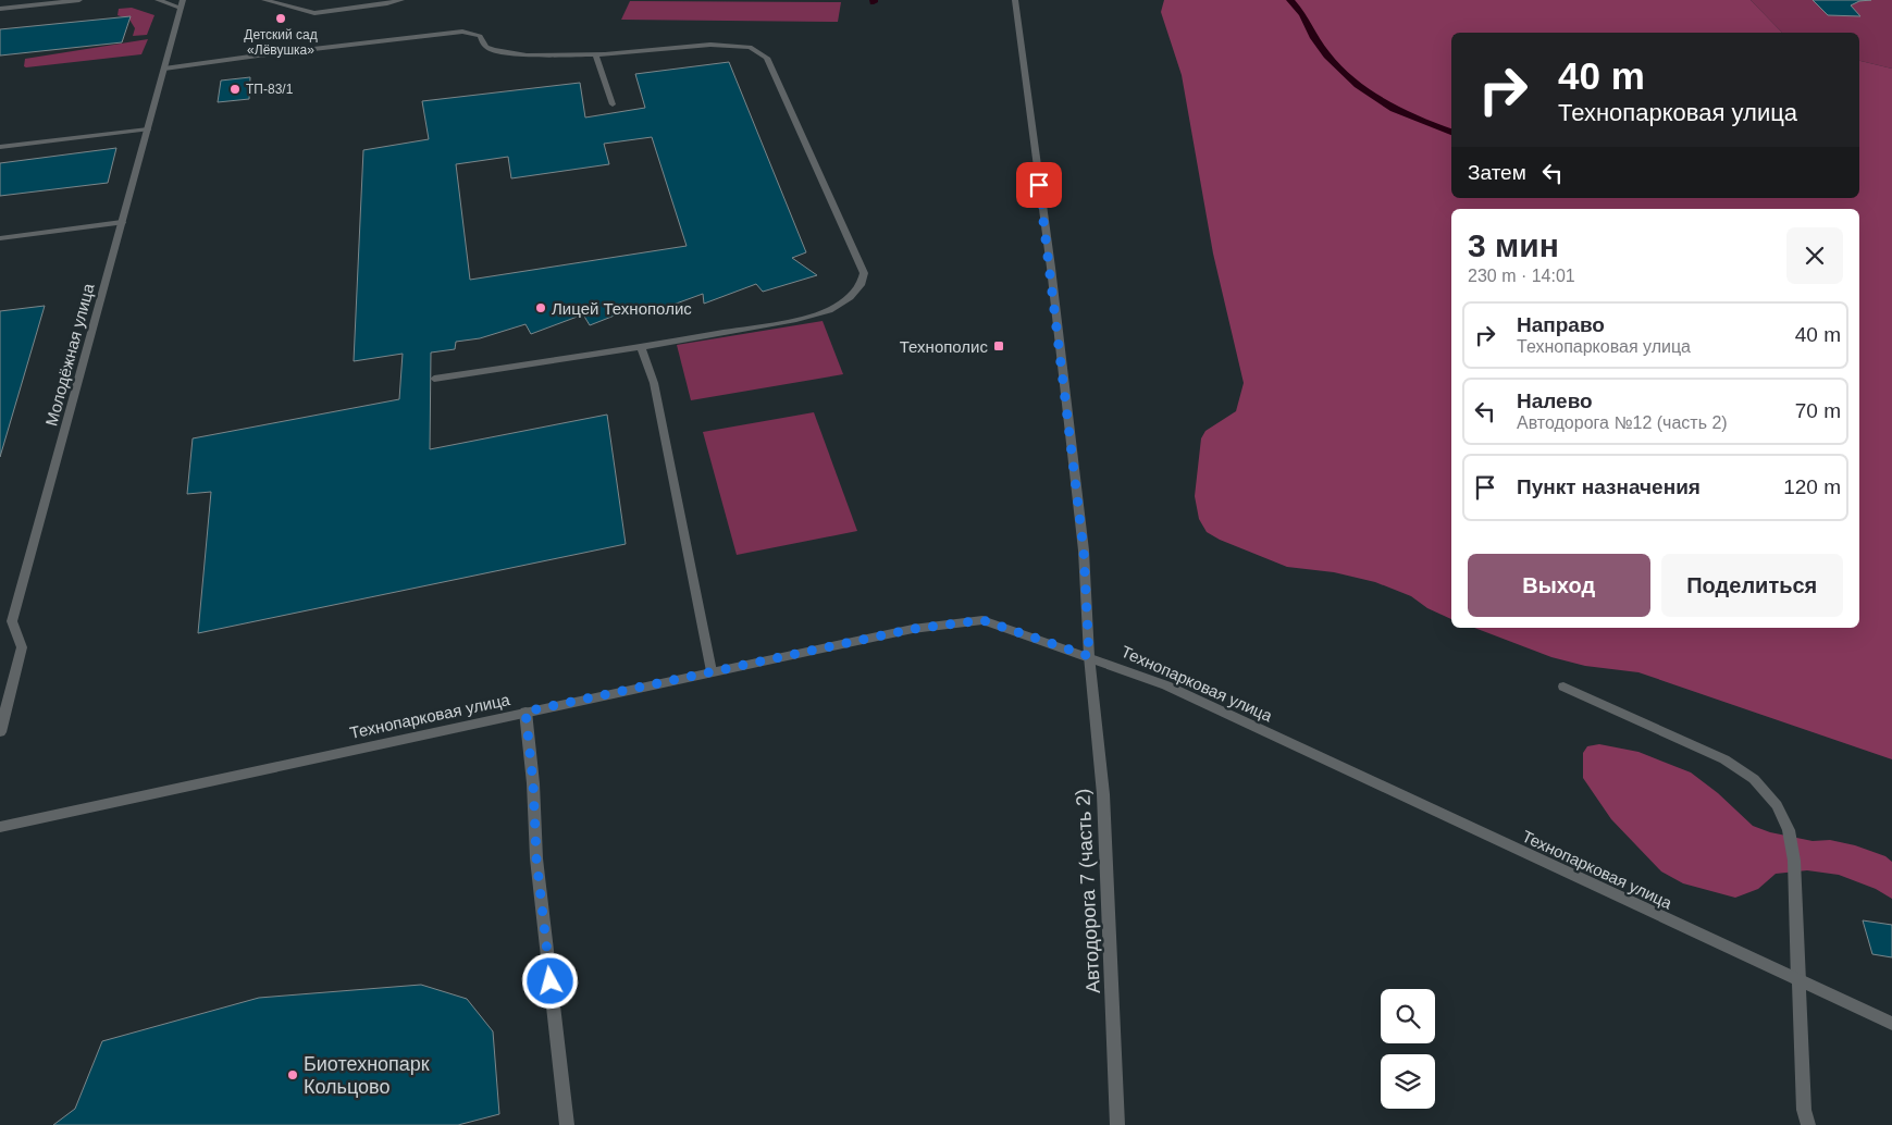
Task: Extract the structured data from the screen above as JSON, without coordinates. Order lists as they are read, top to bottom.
{
  "streets": {
    "street": ["Молодёжная улица", "Технопарковая улица", "Автодорога 7 (часть 2)"]
  },
  "crossings": [
    ["Технопарковая улица", "Автодорога 7 (часть 2)"]
  ],
  "places": {
    "other": [
      "Детский сад «Лёвушка»",
      "ТП-83/1",
      "Лицей Технополис",
      "Биотехнопарк Кольцово"
    ],
    "transit": ["Технополис"]
  },
  "page": {
    "turn": ["40 m", "Технопарковая улица"],
    "then": "Затем",
    "heading": ["3 мин", "230 m · 14:01"],
    "list": [
      {
        "name": "Направо",
        "note": "Технопарковая улица",
        "value": "40 m"
      },
      {
        "name": "Налево",
        "note": "Автодорога №12 (часть 2)",
        "value": "70 m"
      },
      {
        "name": "Пункт назначения",
        "value": "120 m"
      }
    ],
    "buttons": ["Выход", "Поделиться"]
  }
}
